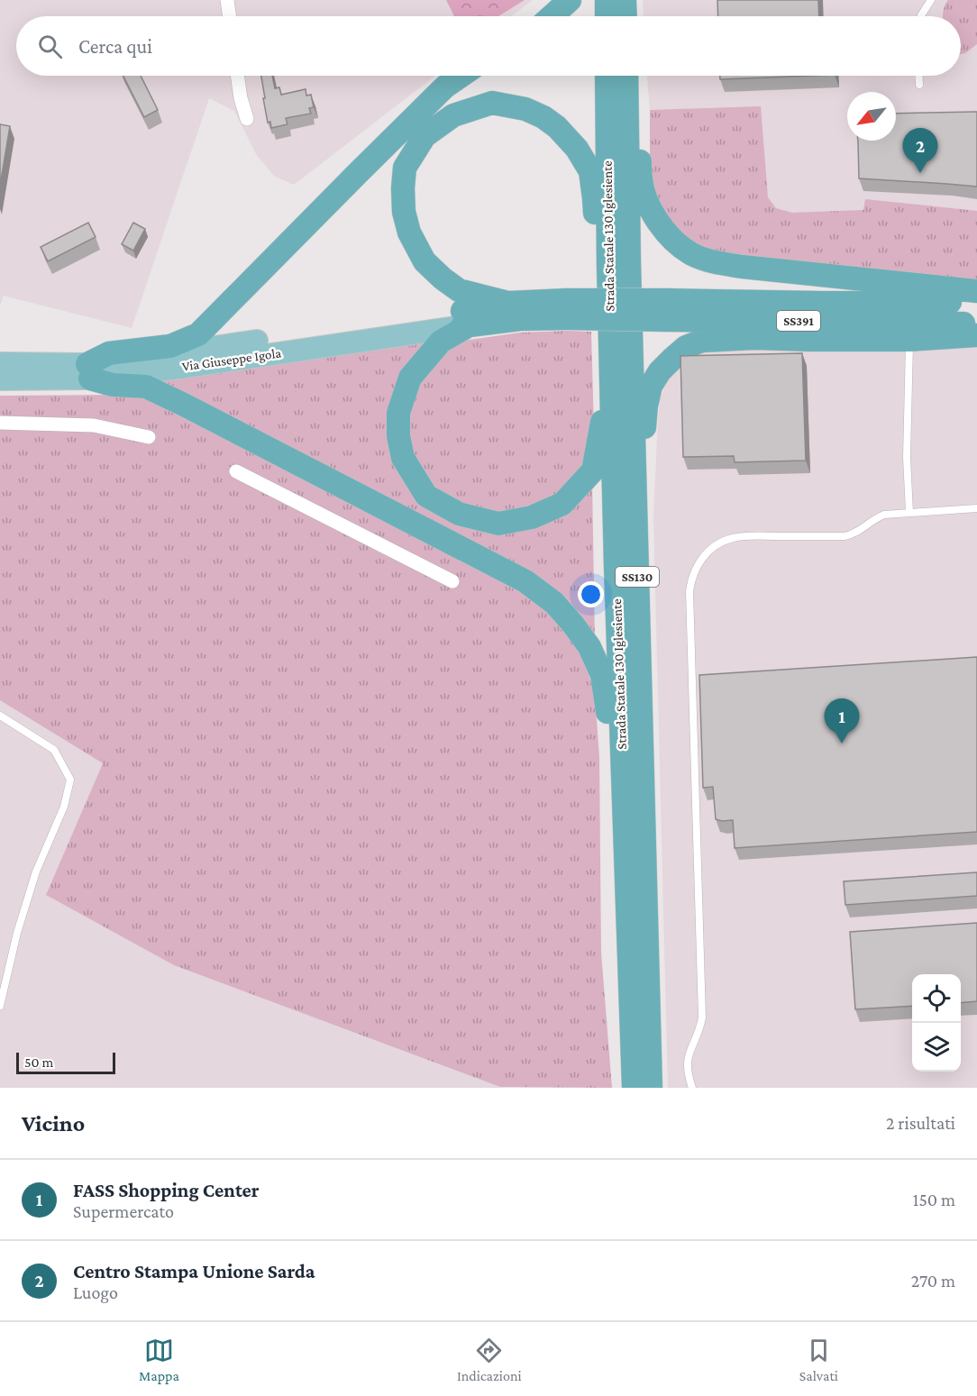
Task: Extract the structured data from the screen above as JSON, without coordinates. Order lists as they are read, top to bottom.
{
  "streets": {
    "highway": ["Strada Statale 130 Iglesiente", "SS391", "SS130"],
    "main road": ["Via Giuseppe Igola"]
  },
  "crossings": [
    ["SS391", "Via Giuseppe Igola"]
  ],
  "scale_bar": "50 m",
  "north": "bottom left",
  "page": {
    "search": "Cerca qui",
    "pins": ["2", "1"],
    "scale": "50 m",
    "heading": ["Vicino", "2 risultati"],
    "list": [
      {
        "mark": "1",
        "name": "FASS Shopping Center",
        "note": "Supermercato",
        "value": "150 m"
      },
      {
        "mark": "2",
        "name": "Centro Stampa Unione Sarda",
        "note": "Luogo",
        "value": "270 m"
      }
    ],
    "nav": ["Mappa", "Indicazioni", "Salvati"]
  }
}
